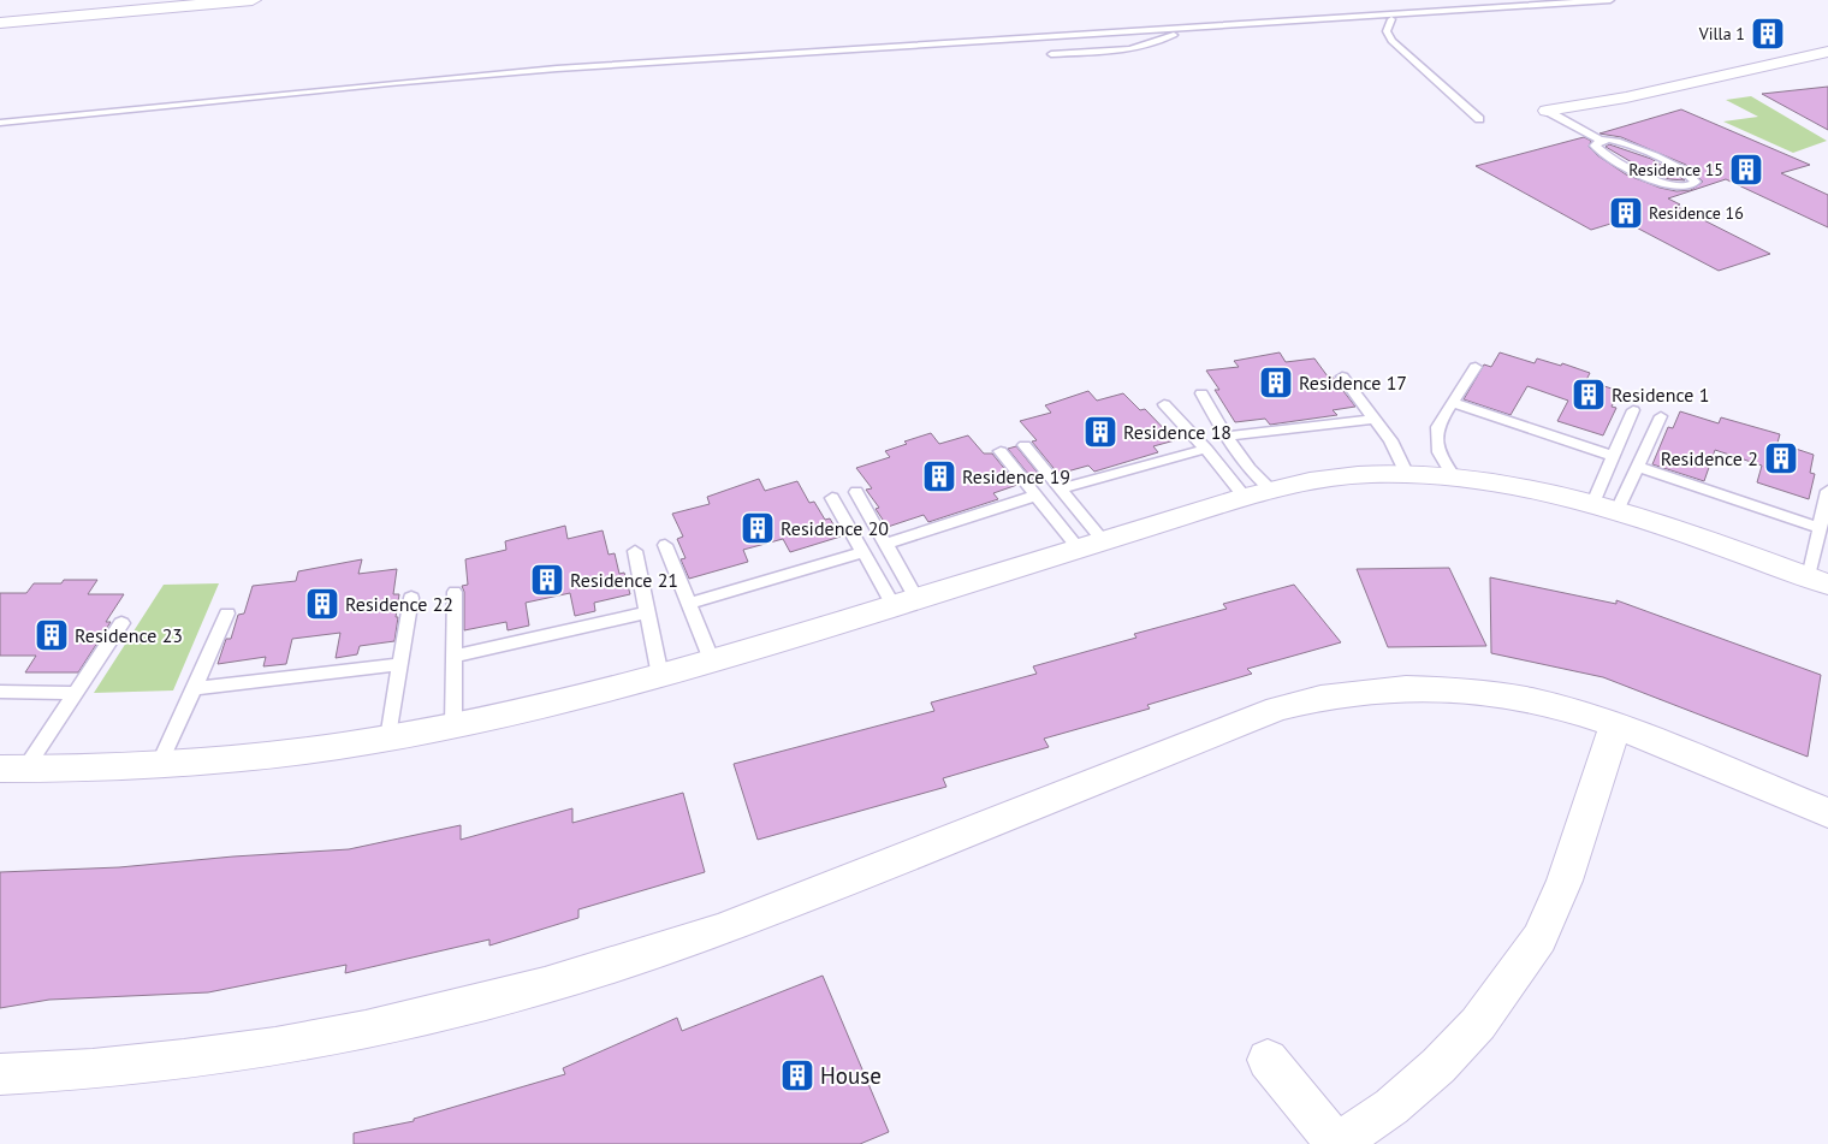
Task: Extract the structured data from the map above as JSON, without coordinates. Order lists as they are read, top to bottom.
{
  "places": {
    "building": [
      "Villa 1",
      "Residence 15",
      "Residence 16",
      "Residence 17",
      "Residence 1",
      "Residence 18",
      "Residence 2",
      "Residence 19",
      "Residence 20",
      "Residence 21",
      "Residence 22",
      "Residence 23",
      "House"
    ]
  }
}
